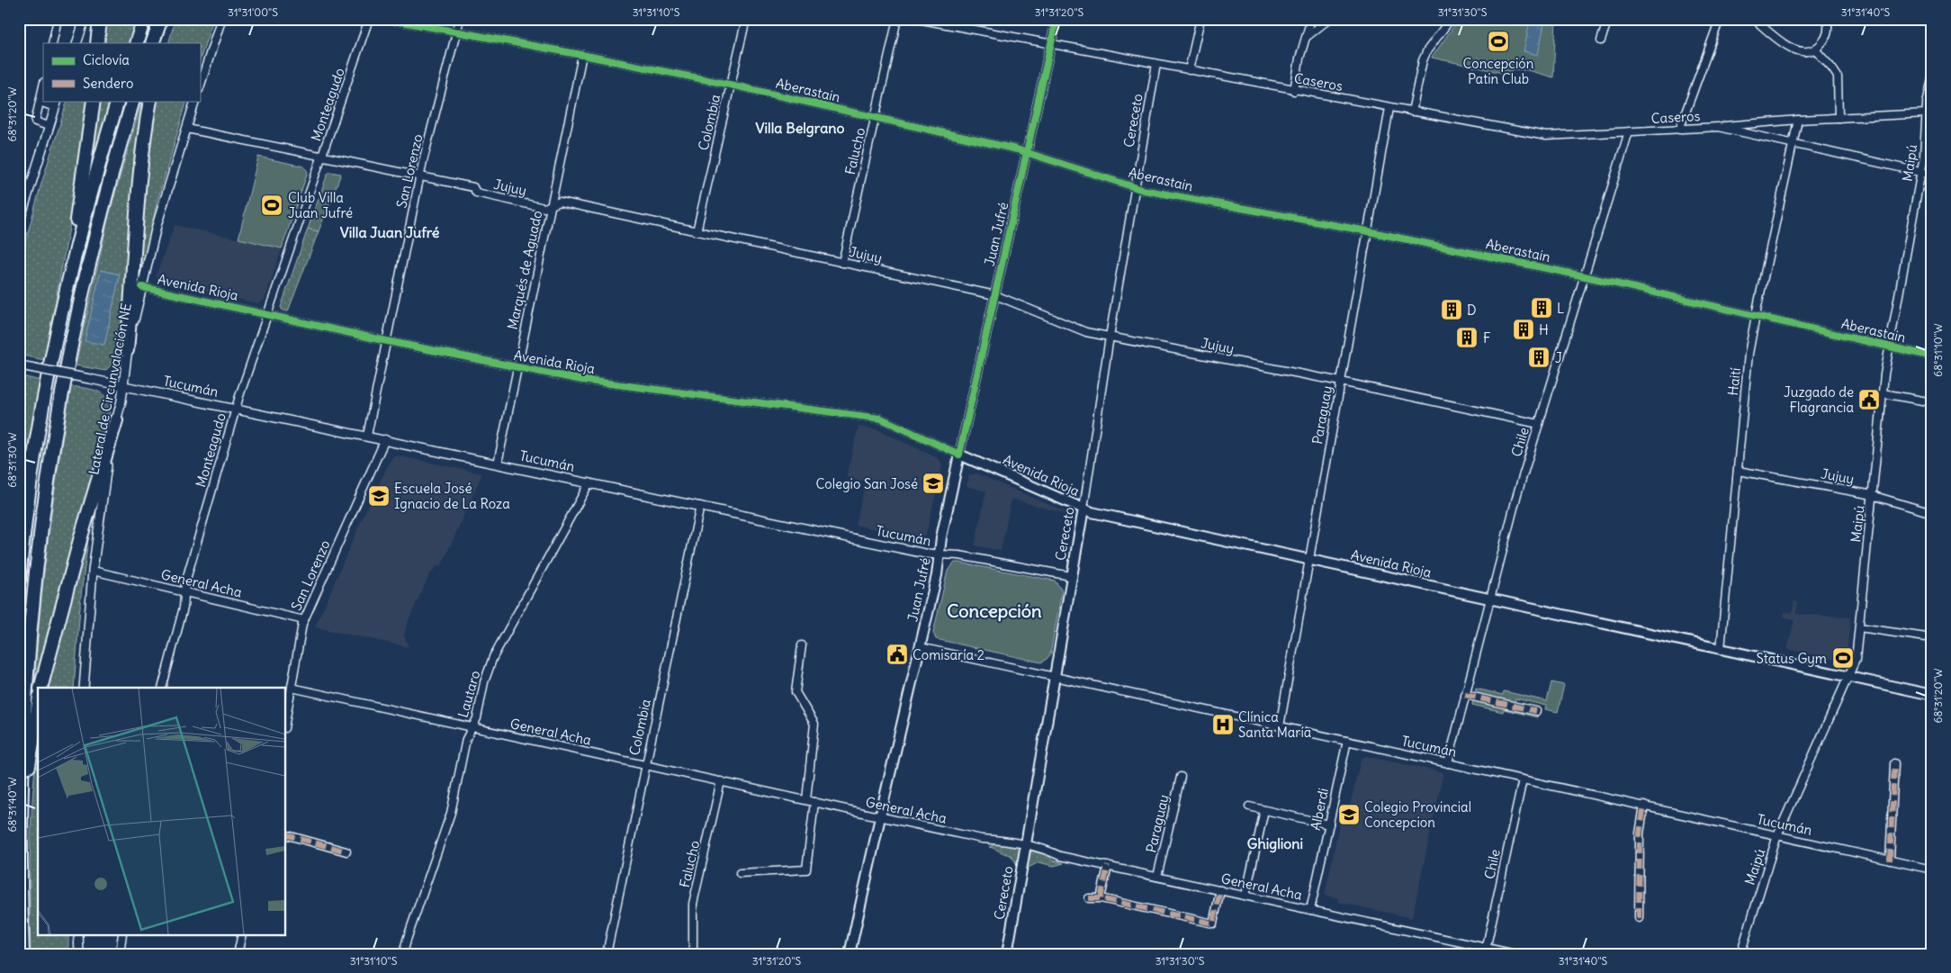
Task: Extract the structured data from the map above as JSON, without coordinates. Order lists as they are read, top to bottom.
{
  "streets": {
    "main road": ["Cereceto", "Juan Jufré", "Avenida Rioja"],
    "street": [
      "Caseros",
      "Aberastain",
      "Monteagudo",
      "Colombia",
      "Falucho",
      "Maipú",
      "San Lorenzo",
      "Jujuy",
      "Marqués de Aguado",
      "Haití",
      "Tucumán",
      "Lateral de Circunvalación NE",
      "Paraguay",
      "Chile",
      "General Acha",
      "Lautaro",
      "Alberdi"
    ]
  },
  "crossings": [
    ["Caseros", "Cereceto"],
    ["Caseros", "Maipú"],
    ["Caseros", "Juan Jufré"],
    ["Caseros", "Haití"],
    ["Caseros", "Paraguay"],
    ["Caseros", "Chile"],
    ["Aberastain", "Cereceto"],
    ["Aberastain", "Colombia"],
    ["Aberastain", "Falucho"],
    ["Aberastain", "Maipú"],
    ["Aberastain", "San Lorenzo"],
    ["Aberastain", "Juan Jufré"],
    ["Aberastain", "Marqués de Aguado"],
    ["Aberastain", "Haití"],
    ["Aberastain", "Paraguay"],
    ["Aberastain", "Chile"],
    ["Monteagudo", "Jujuy"],
    ["Monteagudo", "Avenida Rioja"],
    ["Monteagudo", "Tucumán"],
    ["Monteagudo", "General Acha"],
    ["Cereceto", "Jujuy"],
    ["Cereceto", "Avenida Rioja"],
    ["Cereceto", "Tucumán"],
    ["Cereceto", "General Acha"],
    ["Colombia", "Jujuy"],
    ["Colombia", "Tucumán"],
    ["Colombia", "General Acha"],
    ["Falucho", "Jujuy"],
    ["Falucho", "General Acha"],
    ["Maipú", "Jujuy"],
    ["Maipú", "Avenida Rioja"],
    ["Maipú", "Tucumán"],
    ["San Lorenzo", "Jujuy"],
    ["San Lorenzo", "Avenida Rioja"],
    ["San Lorenzo", "Tucumán"],
    ["San Lorenzo", "General Acha"],
    ["Jujuy", "Juan Jufré"],
    ["Jujuy", "Marqués de Aguado"],
    ["Jujuy", "Haití"],
    ["Jujuy", "Lateral de Circunvalación NE"],
    ["Jujuy", "Paraguay"],
    ["Jujuy", "Chile"],
    ["Juan Jufré", "Avenida Rioja"],
    ["Juan Jufré", "Tucumán"],
    ["Juan Jufré", "General Acha"],
    ["Marqués de Aguado", "Avenida Rioja"],
    ["Marqués de Aguado", "Tucumán"],
    ["Avenida Rioja", "Haití"],
    ["Avenida Rioja", "Lateral de Circunvalación NE"],
    ["Avenida Rioja", "Paraguay"],
    ["Avenida Rioja", "Chile"],
    ["Tucumán", "Lateral de Circunvalación NE"],
    ["Tucumán", "Paraguay"],
    ["Tucumán", "Chile"],
    ["Tucumán", "Lautaro"],
    ["Tucumán", "Alberdi"],
    ["Lateral de Circunvalación NE", "General Acha"],
    ["Paraguay", "General Acha"],
    ["Chile", "General Acha"],
    ["General Acha", "Lautaro"],
    ["General Acha", "Alberdi"]
  ],
  "districts": [
    "Villa Belgrano",
    "Villa Juan Jufré",
    "Concepción",
    "Ghiglioni"
  ],
  "places": {
    "sports": ["Concepción Patin Club", "Club Villa Juan Jufré", "Status Gym"],
    "building": [
      "L",
      "D",
      "H",
      "F",
      "J"
    ],
    "public building": ["Juzgado de Flagrancia", "Comisaría 2"],
    "school or university": ["Colegio San José", "Escuela José Ignacio de La Roza", "Colegio Provincial Concepcion"],
    "hospital": ["Clínica Santa María"]
  },
  "legend": ["Ciclovía", "Sendero"],
  "coordinates": [
    "31°31'00\"S",
    "31°31'10\"S",
    "31°31'20\"S",
    "31°31'30\"S",
    "31°31'40\"S",
    "68°31'20\"W",
    "68°31'10\"W",
    "68°31'30\"W",
    "68°31'40\"W"
  ]
}
